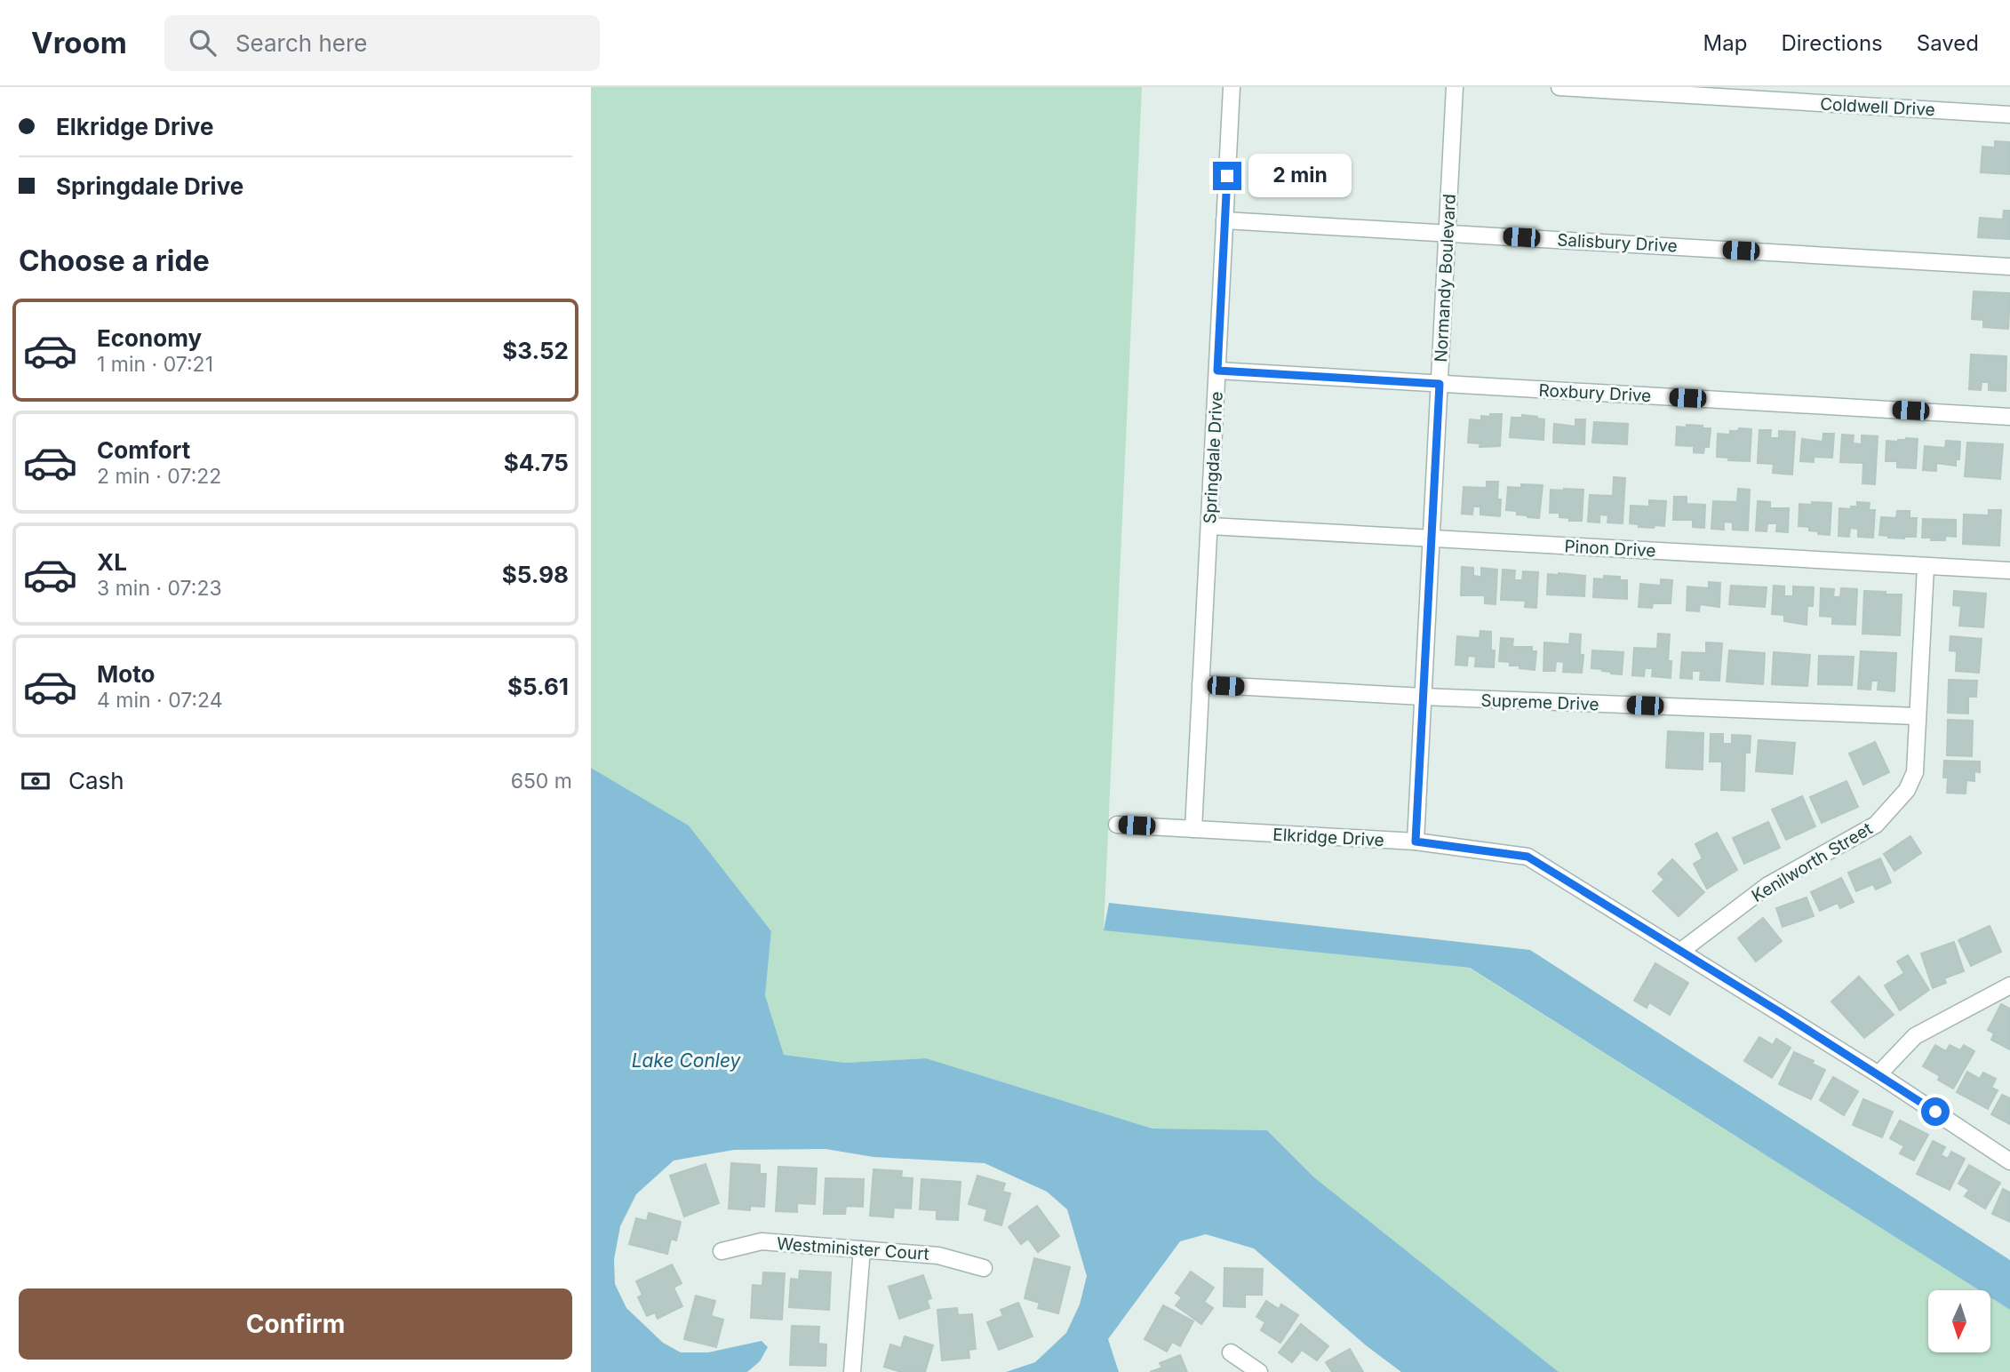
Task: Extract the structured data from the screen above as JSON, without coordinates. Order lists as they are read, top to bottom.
{
  "streets": {
    "street": [
      "Coldwell Drive",
      "Salisbury Drive",
      "Normandy Boulevard",
      "Roxbury Drive",
      "Springdale Drive",
      "Pinon Drive",
      "Supreme Drive",
      "Elkridge Drive",
      "Kenilworth Street",
      "Westminister Court"
    ]
  },
  "crossings": [
    ["Salisbury Drive", "Normandy Boulevard"],
    ["Salisbury Drive", "Springdale Drive"],
    ["Normandy Boulevard", "Roxbury Drive"],
    ["Normandy Boulevard", "Pinon Drive"],
    ["Normandy Boulevard", "Supreme Drive"],
    ["Normandy Boulevard", "Elkridge Drive"],
    ["Roxbury Drive", "Springdale Drive"],
    ["Springdale Drive", "Pinon Drive"],
    ["Springdale Drive", "Supreme Drive"],
    ["Springdale Drive", "Elkridge Drive"],
    ["Pinon Drive", "Kenilworth Street"],
    ["Supreme Drive", "Kenilworth Street"],
    ["Elkridge Drive", "Kenilworth Street"]
  ],
  "water": ["Lake Conley"],
  "north": "bottom",
  "page": {
    "header": "Vroom",
    "search": "Search here",
    "nav": ["Map", "Directions", "Saved"],
    "banner": ["Elkridge Drive", "Springdale Drive"],
    "bubble": "2 min",
    "heading": "Choose a ride",
    "list": [
      {
        "name": "Economy",
        "note": "1 min · 07:21",
        "value": "$3.52"
      },
      {
        "name": "Comfort",
        "note": "2 min · 07:22",
        "value": "$4.75"
      },
      {
        "name": "XL",
        "note": "3 min · 07:23",
        "value": "$5.98"
      },
      {
        "name": "Moto",
        "note": "4 min · 07:24",
        "value": "$5.61"
      }
    ],
    "pay": ["Cash", "650 m"],
    "buttons": "Confirm"
  }
}
